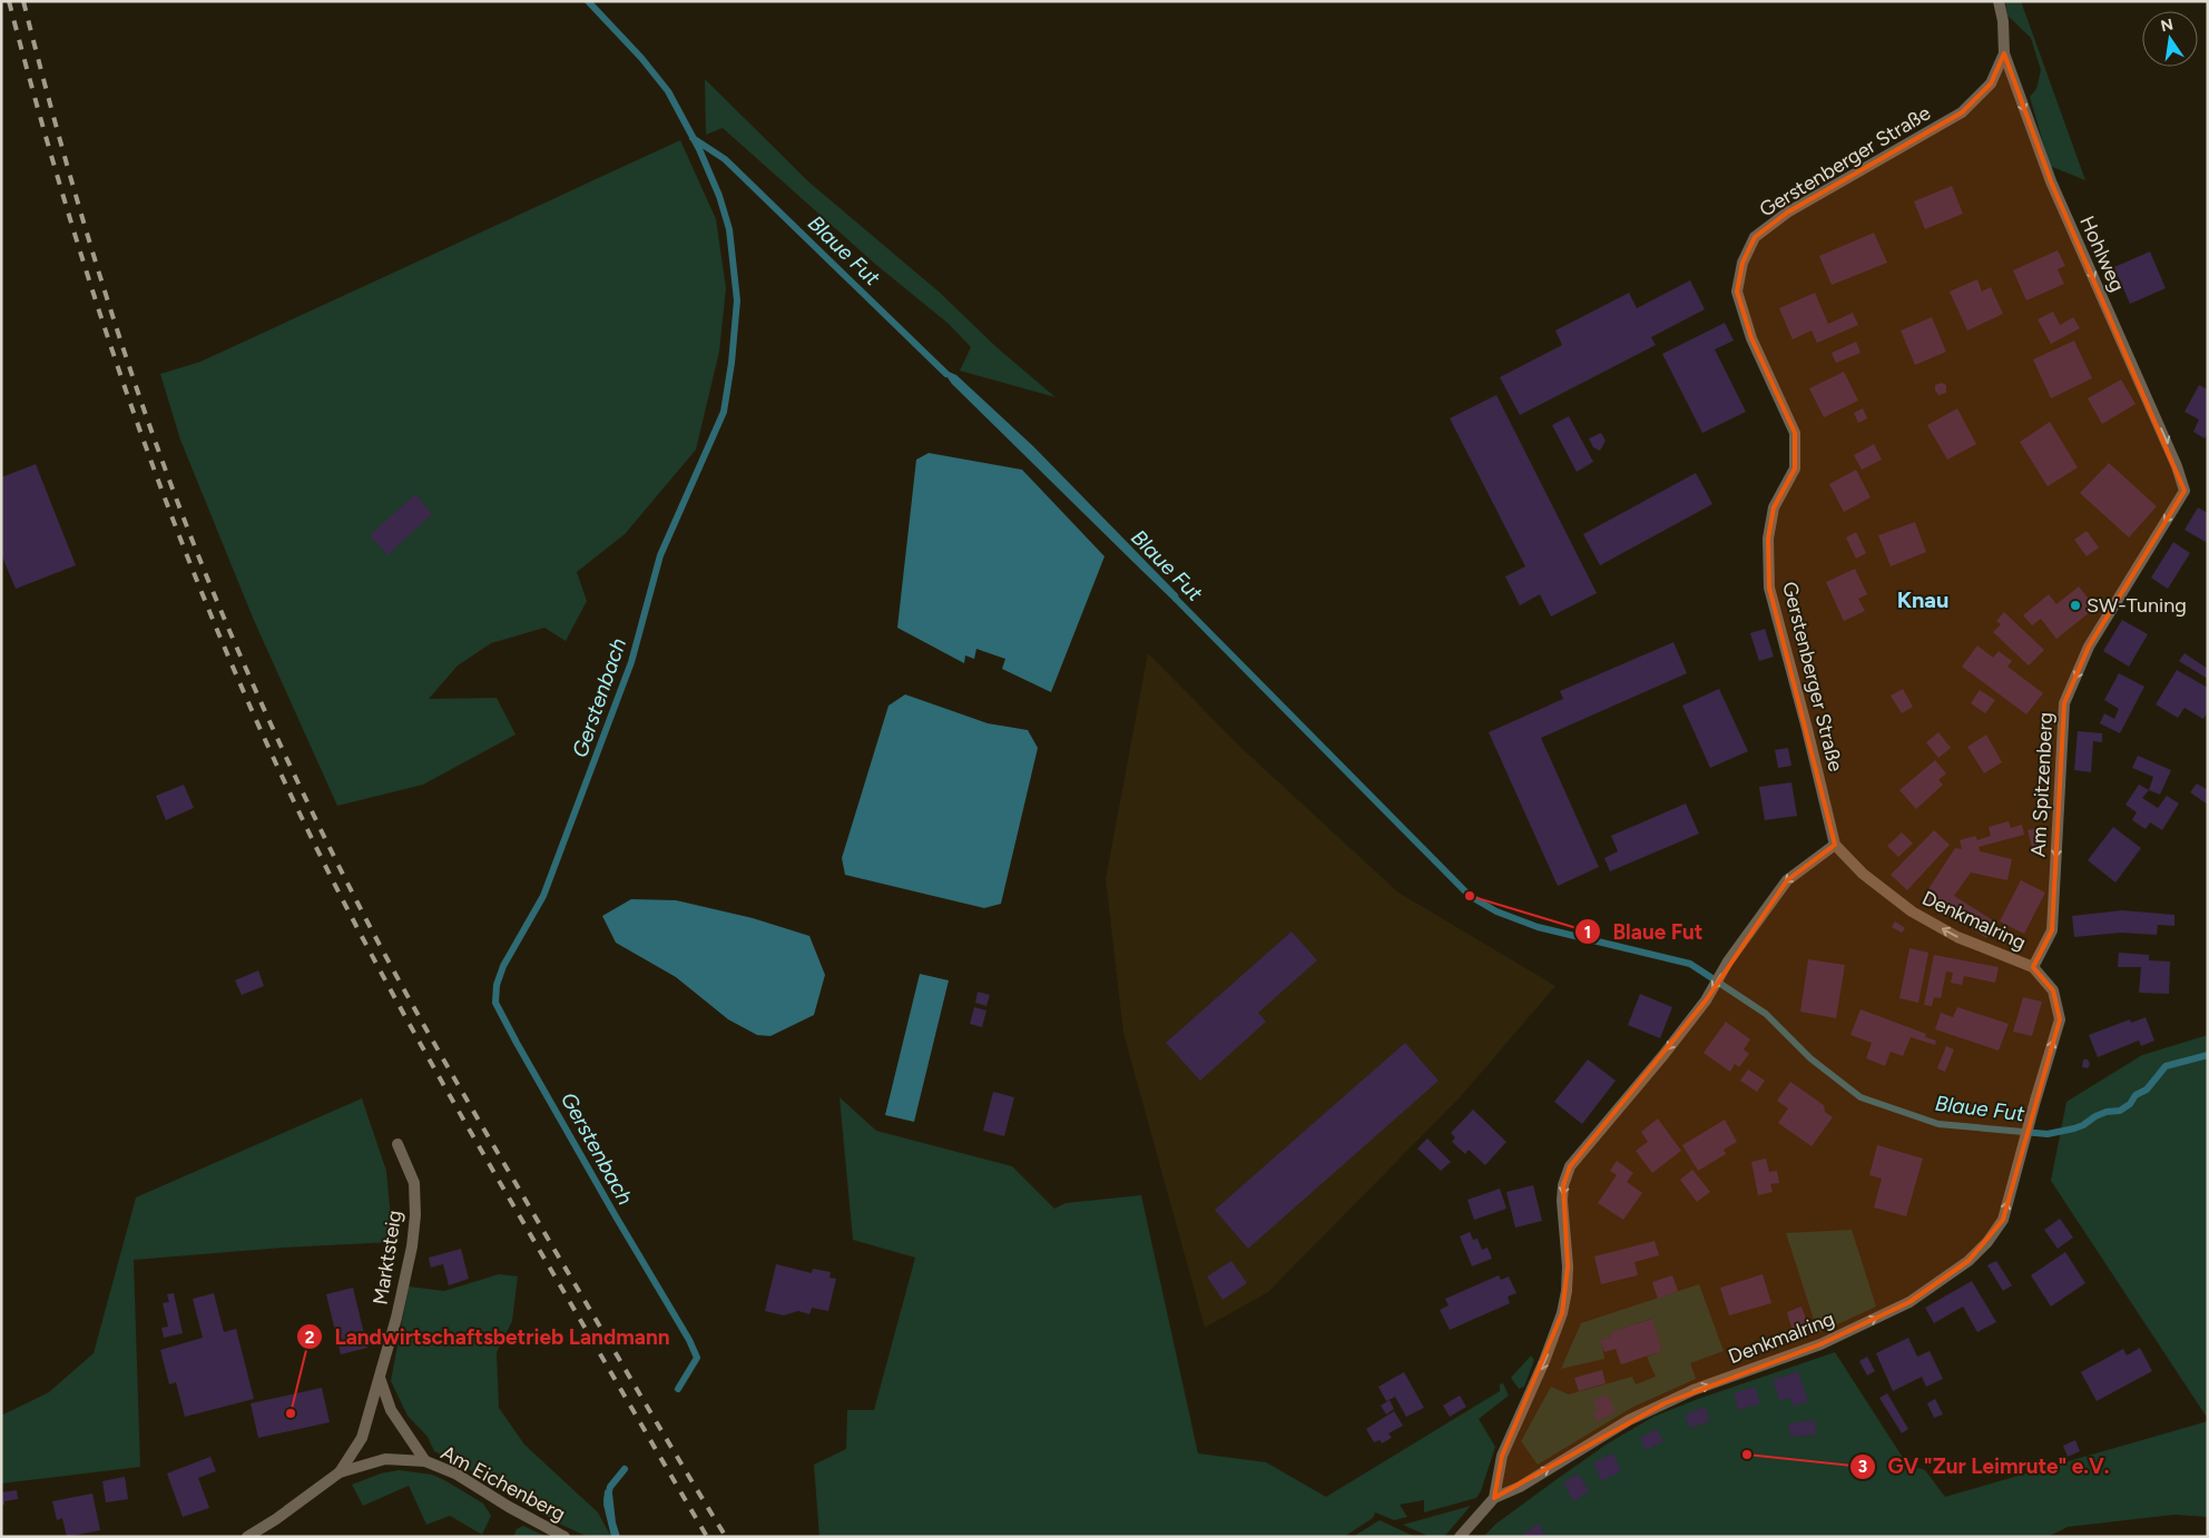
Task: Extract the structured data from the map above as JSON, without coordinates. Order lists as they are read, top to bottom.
{
  "streets": {
    "street": [
      "Gerstenberger Straße",
      "Hohlweg",
      "Am Spitzenberg",
      "Denkmalring",
      "Marktsteig",
      "Am Eichenberg"
    ]
  },
  "crossings": [
    ["Gerstenberger Straße", "Hohlweg"],
    ["Gerstenberger Straße", "Denkmalring"],
    ["Hohlweg", "Am Spitzenberg"],
    ["Am Spitzenberg", "Denkmalring"],
    ["Marktsteig", "Am Eichenberg"]
  ],
  "one_way": ["Hohlweg", "Am Spitzenberg"],
  "districts": ["Knau"],
  "water": ["Blaue Fut", "Gerstenbach"],
  "places": [
    "SW-Tuning",
    "Blaue Fut",
    "Landwirtschaftsbetrieb Landmann",
    "GV \"Zur Leimrute\" e.V."
  ],
  "north": "top"
}
